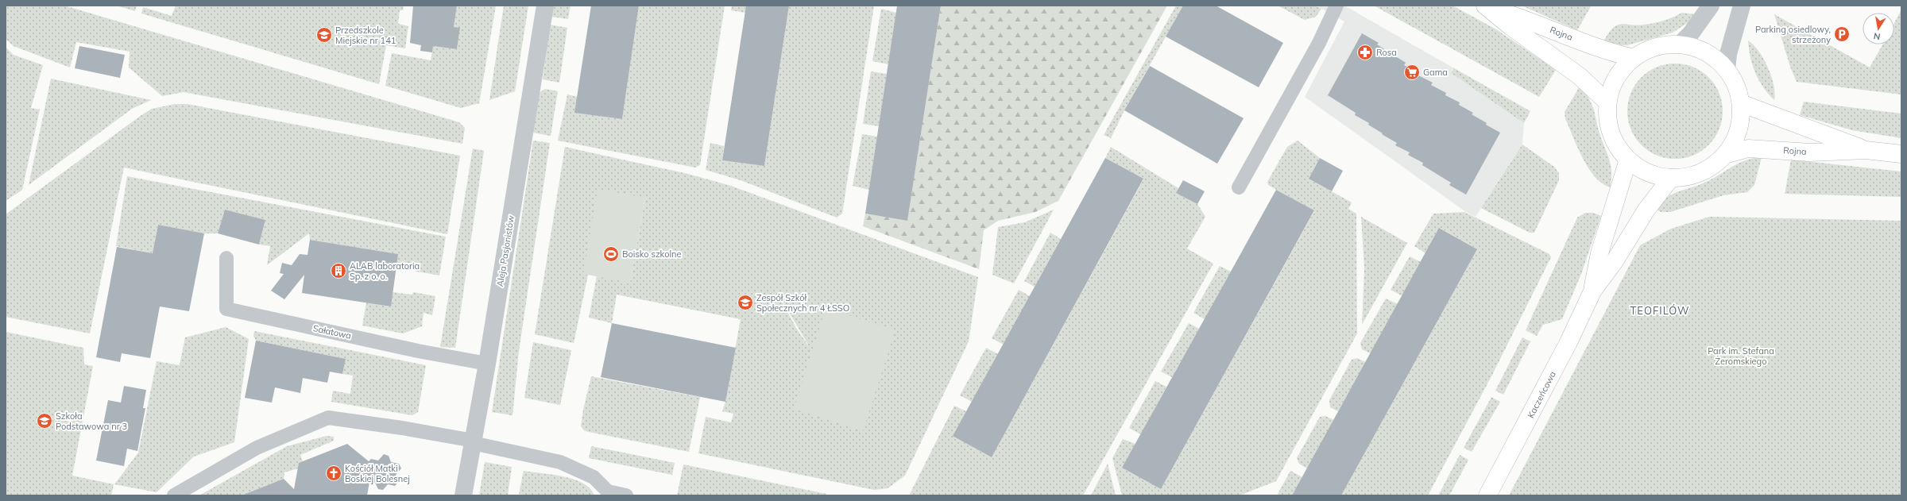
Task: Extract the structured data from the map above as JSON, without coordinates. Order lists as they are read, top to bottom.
{
  "streets": {
    "street": ["Rojna", "Aleja Pasjonistów", "Kaczeńcowa"],
    "lane": ["Sałatowa"]
  },
  "crossings": [
    ["Aleja Pasjonistów", "Sałatowa"]
  ],
  "districts": ["TEOFILÓW"],
  "parks": ["Park im. Stefana Żeromskiego"],
  "places": {
    "parking": ["Parking osiedlowy, strzeżony"],
    "school or university": ["Przedszkole Miejskie nr 141", "Zespół Szkół Społecznych nr 4 ŁSSO", "Szkoła Podstawowa nr 3"],
    "pharmacy": ["Rosa"],
    "supermarket": ["Gama"],
    "sports": ["Boisko szkolne"],
    "building": ["ALAB laboratoria Sp. z o. o."],
    "church": ["Kościół Matki Boskiej Bolesnej"]
  },
  "north": "bottom"
}
